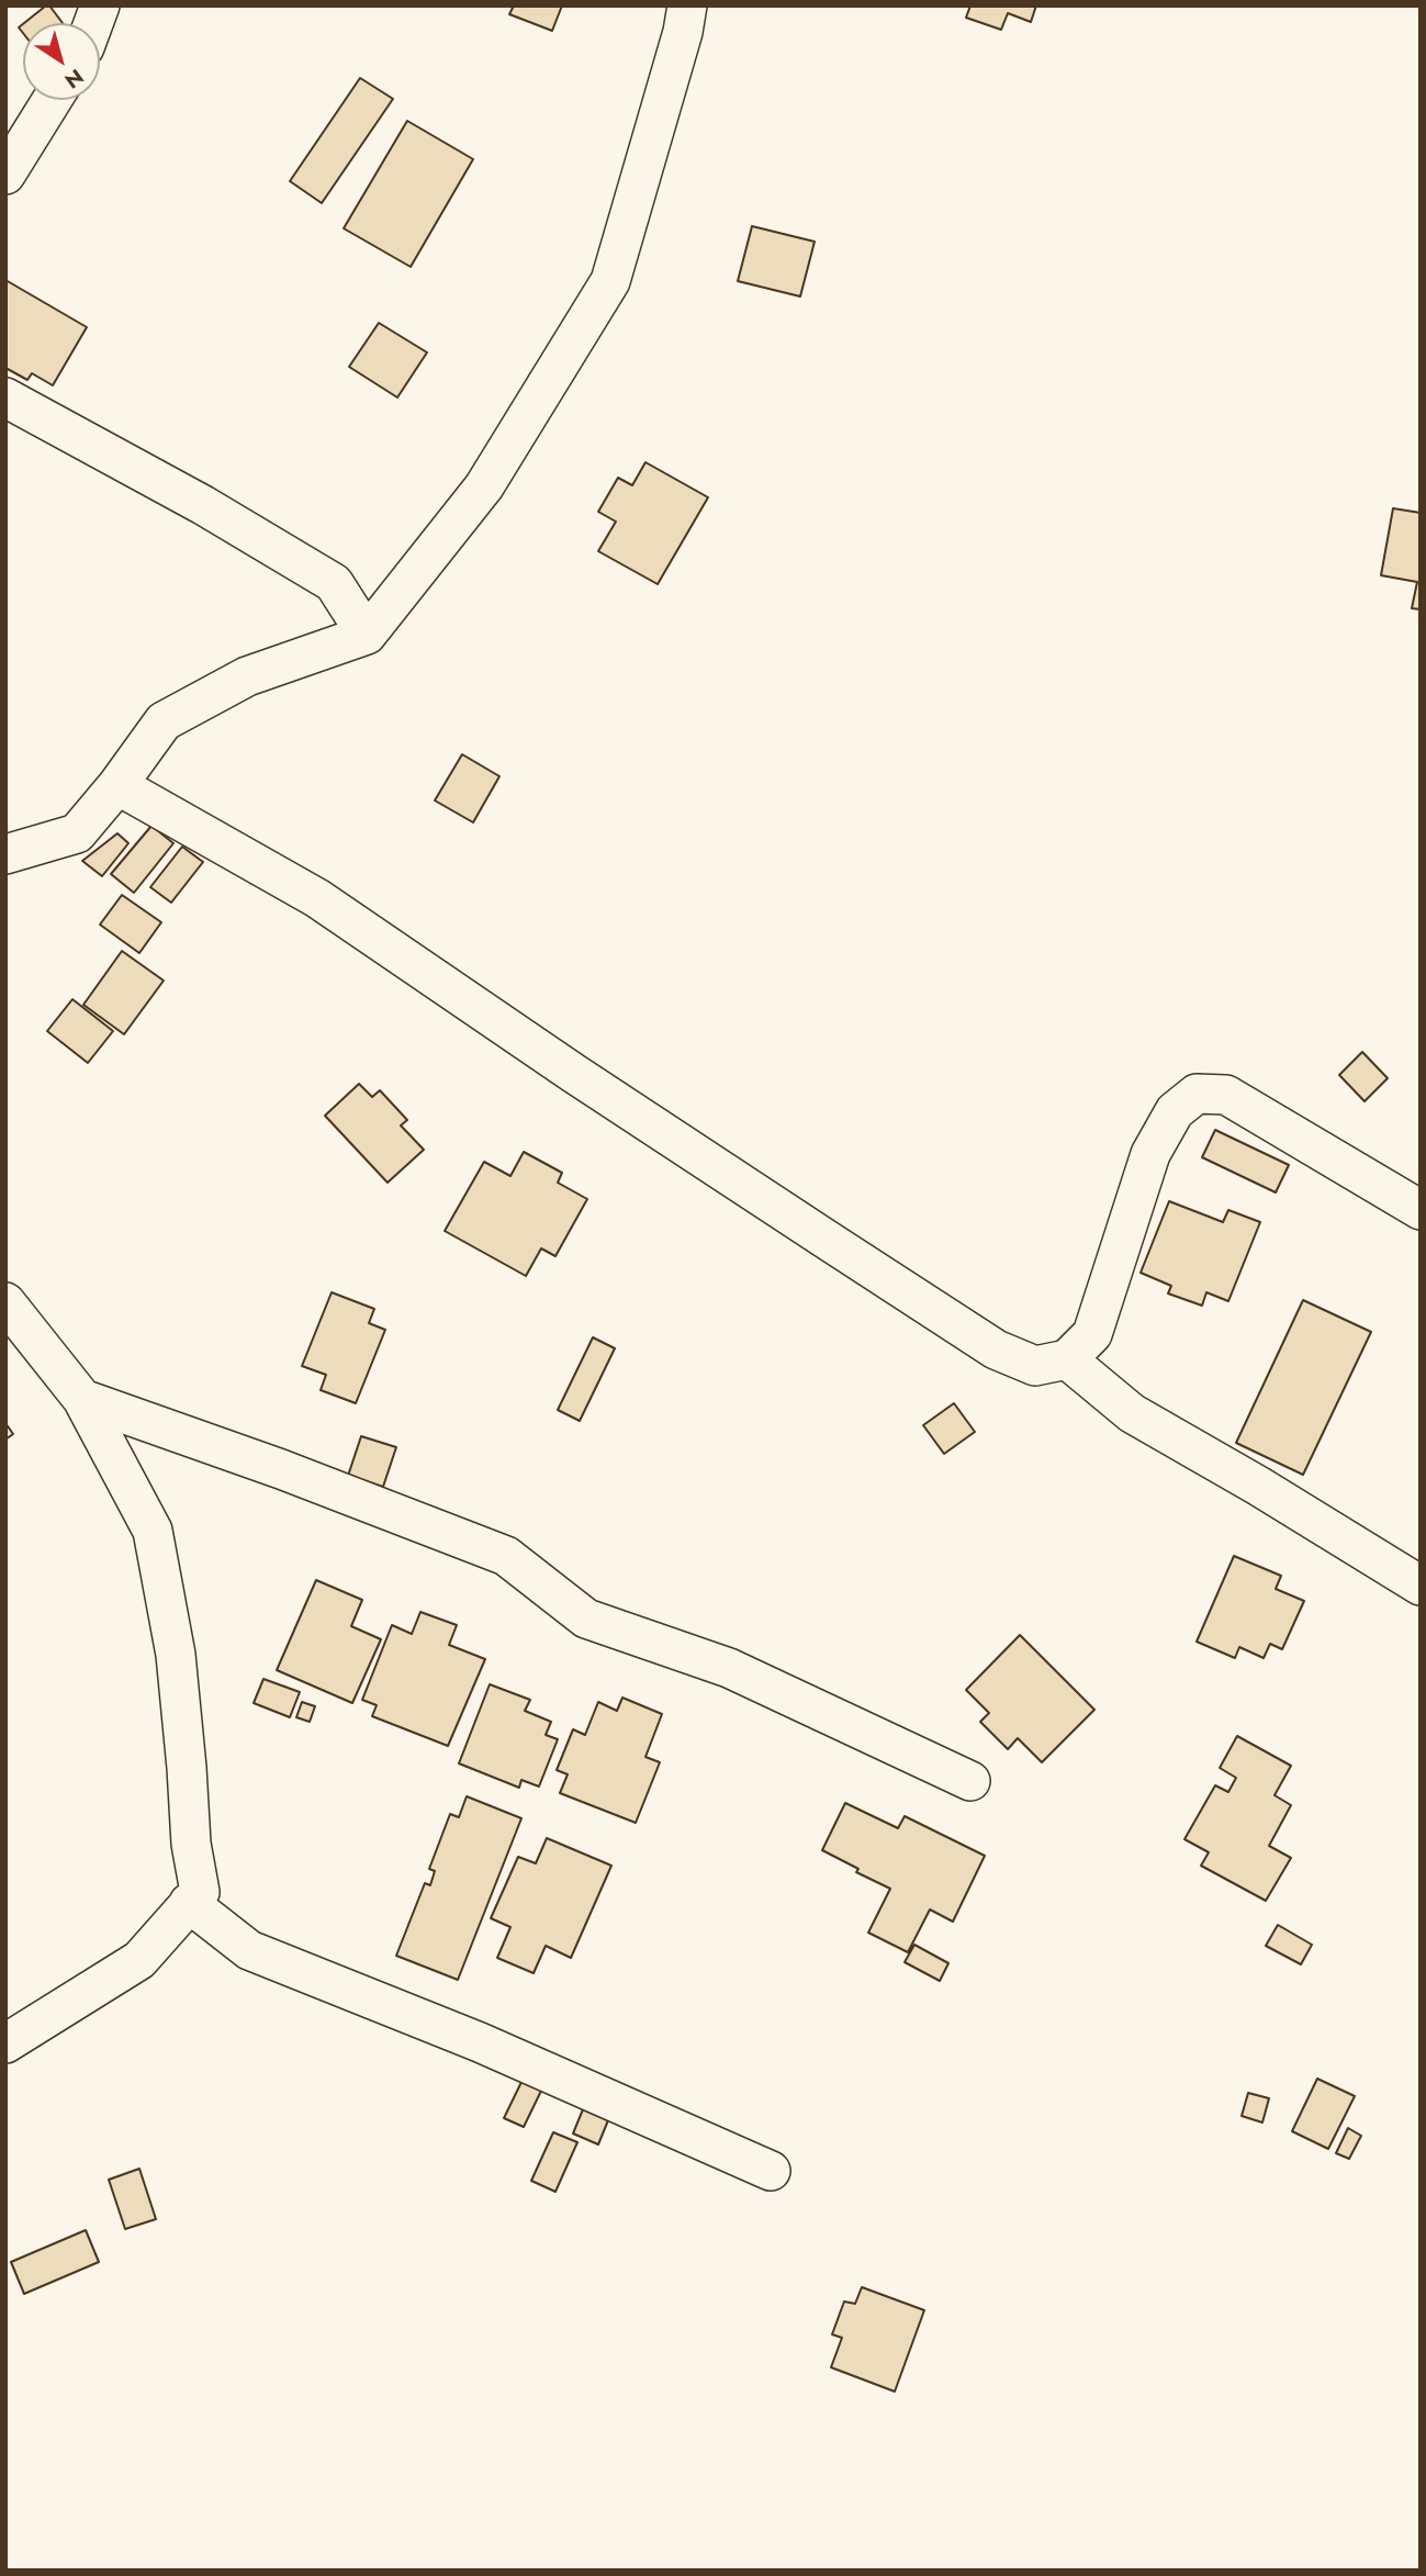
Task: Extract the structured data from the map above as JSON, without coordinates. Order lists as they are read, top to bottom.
{
  "north": "bottom right"
}
